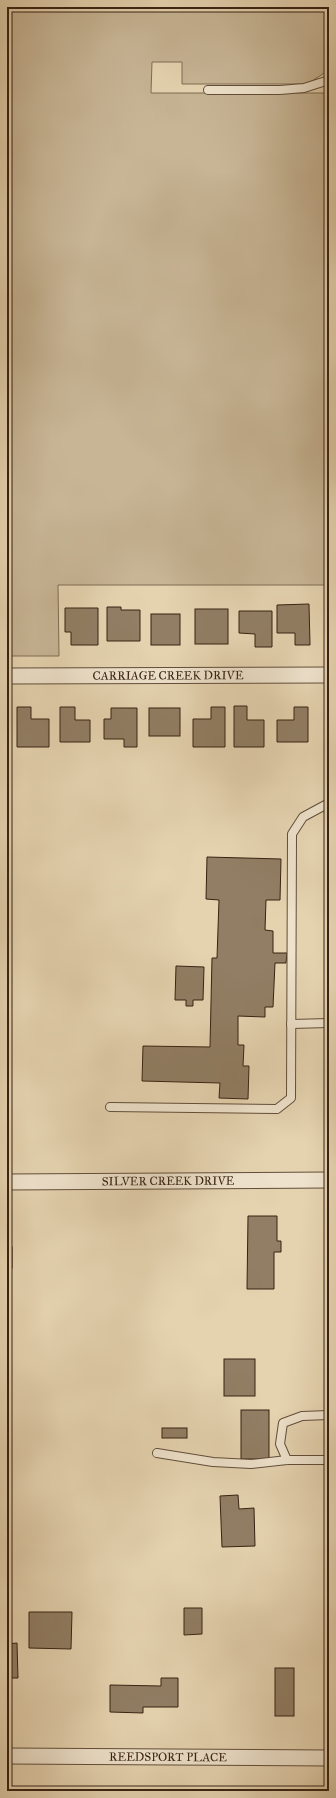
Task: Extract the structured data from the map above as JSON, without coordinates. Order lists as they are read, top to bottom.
{
  "streets": {
    "street": ["CARRIAGE CREEK DRIVE", "SILVER CREEK DRIVE", "REEDSPORT PLACE"]
  }
}
